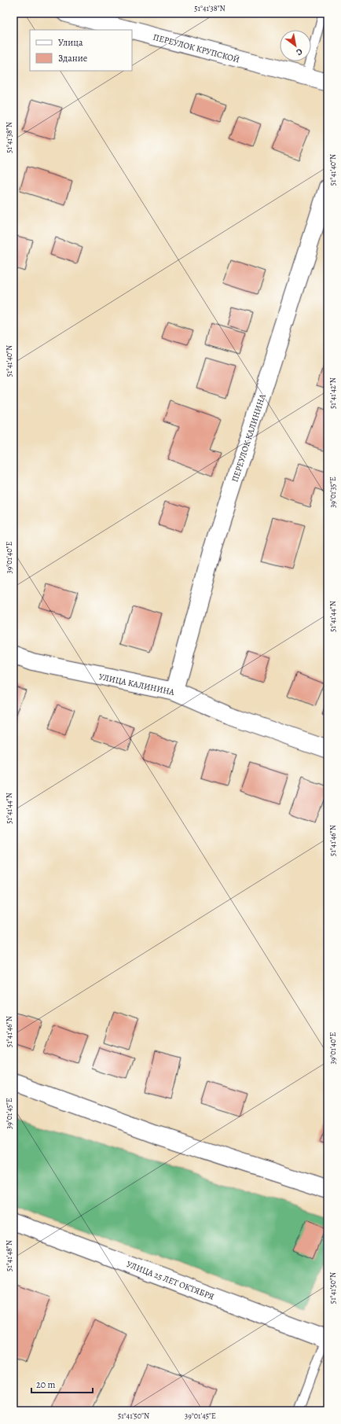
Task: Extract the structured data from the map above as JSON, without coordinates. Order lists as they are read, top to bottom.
{
  "streets": {
    "street": [
      "ПЕРЕУЛОК КРУПСКОЙ",
      "ПЕРЕУЛОК КАЛИНИНА",
      "УЛИЦА КАЛИНИНА",
      "УЛИЦА 25 ЛЕТ ОКТЯБРЯ"
    ]
  },
  "crossings": [
    ["ПЕРЕУЛОК КАЛИНИНА", "УЛИЦА КАЛИНИНА"]
  ],
  "legend": ["Улица", "Здание"],
  "scale_bar": "20 m",
  "north": "bottom right",
  "coordinates": [
    "51°41'38\"N",
    "51°41'40\"N",
    "51°41'42\"N",
    "39°01'35\"E",
    "39°01'40\"E",
    "51°41'44\"N",
    "51°41'46\"N",
    "39°01'45\"E",
    "51°41'48\"N",
    "51°41'50\"N"
  ]
}
